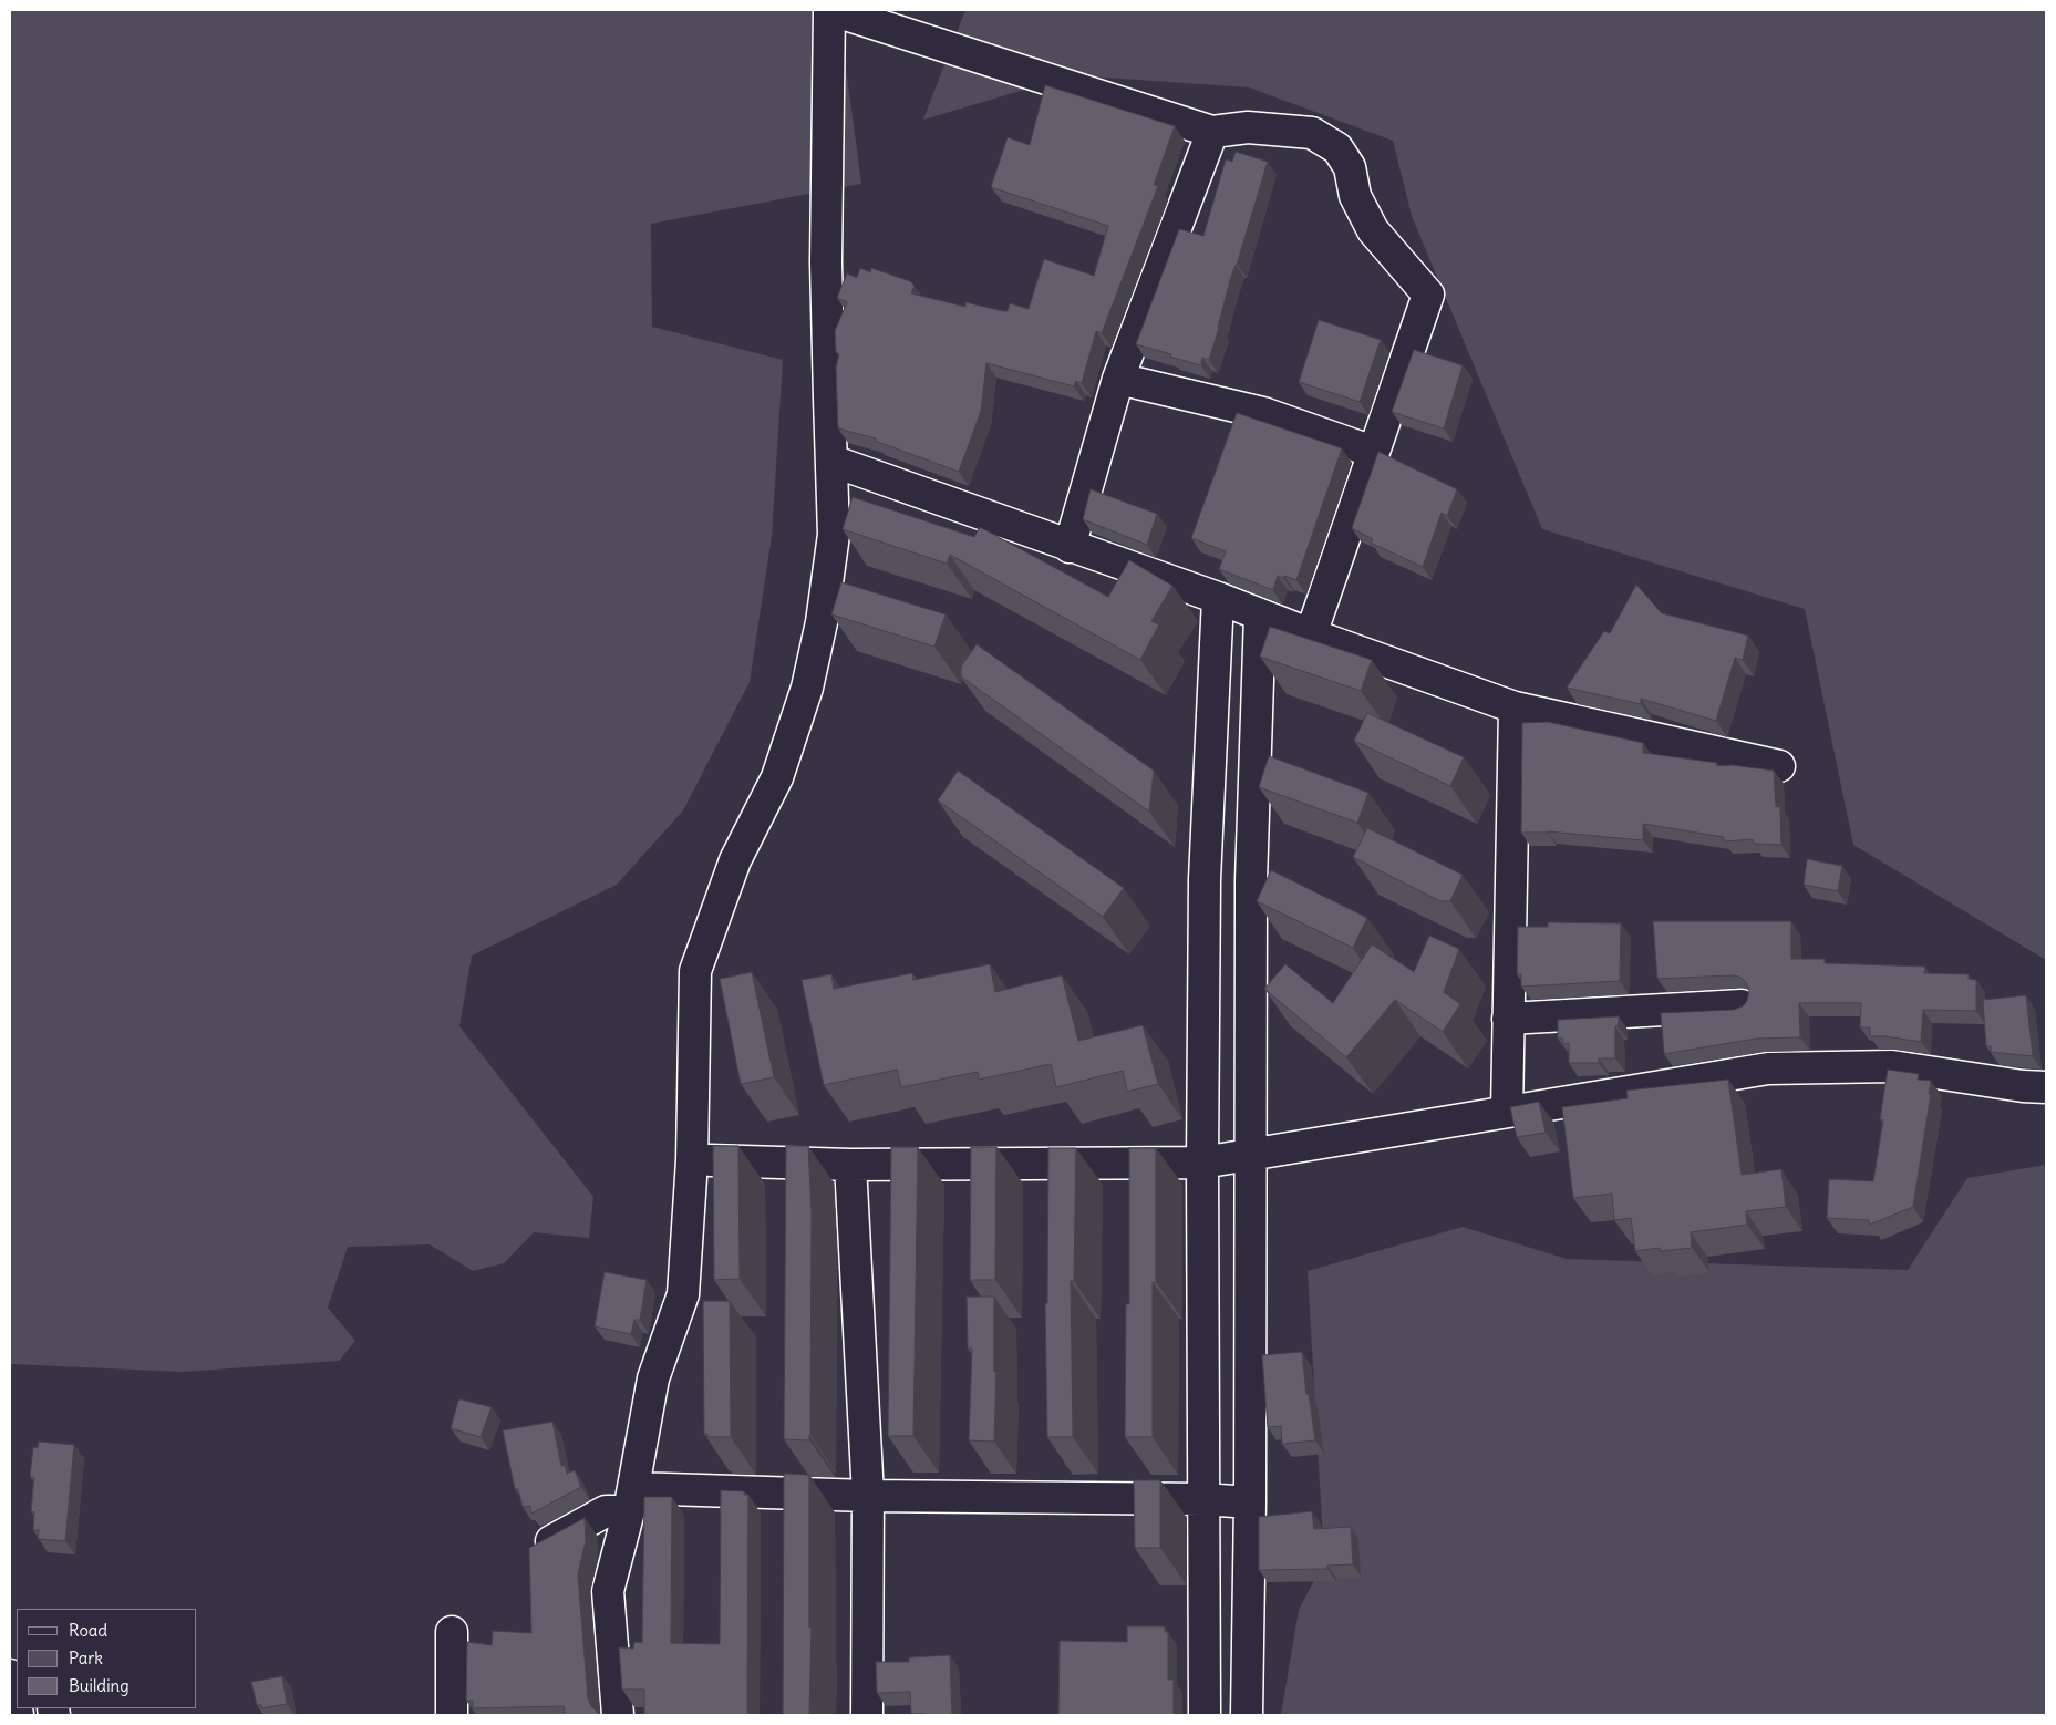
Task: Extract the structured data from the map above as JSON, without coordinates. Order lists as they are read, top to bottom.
{
  "legend": ["Road", "Park", "Building"]
}
